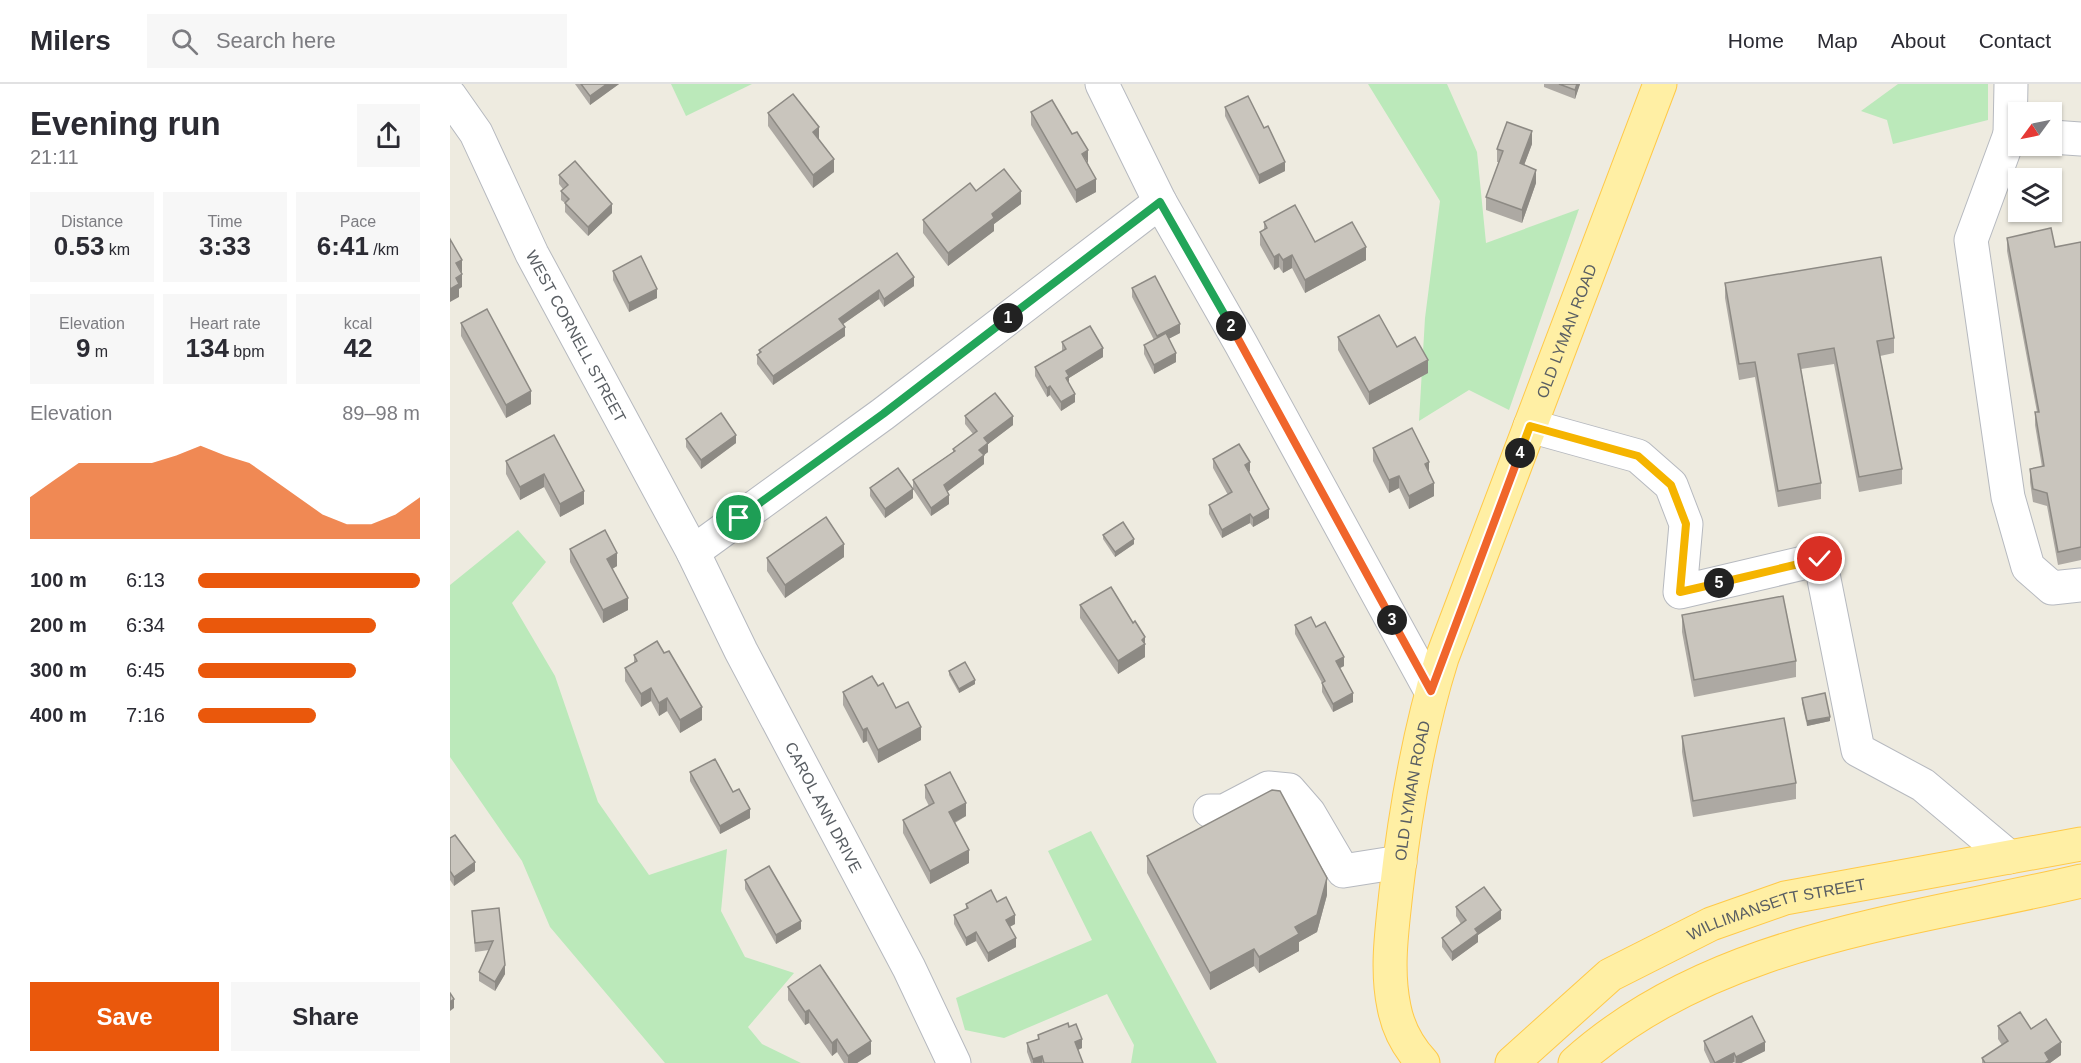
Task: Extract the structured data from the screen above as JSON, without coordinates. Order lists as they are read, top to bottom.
{
  "streets": {
    "main road": ["OLD LYMAN ROAD", "WILLIMANSETT STREET"],
    "street": ["WEST CORNELL STREET", "CAROL ANN DRIVE"]
  },
  "crossings": [
    ["WEST CORNELL STREET", "CAROL ANN DRIVE"]
  ],
  "north": "bottom left",
  "page": {
    "header": "Milers",
    "search": "Search here",
    "nav": [
      "Home",
      "Map",
      "About",
      "Contact"
    ],
    "heading": ["Evening run", "21:11"],
    "stats": [
      ["Distance", "0.53 km"],
      ["Time", "3:33"],
      ["Pace", "6:41 /km"],
      ["Elevation", "9 m"],
      ["Heart rate", "134 bpm"],
      ["kcal", "42"]
    ],
    "pins": [
      "1",
      "2",
      "4",
      "5",
      "3"
    ],
    "chart": ["Elevation", "89–98 m"],
    "list": [
      {
        "name": "100 m",
        "note": "6:13"
      },
      {
        "name": "200 m",
        "note": "6:34"
      },
      {
        "name": "300 m",
        "note": "6:45"
      },
      {
        "name": "400 m",
        "note": "7:16"
      }
    ],
    "buttons": ["Save", "Share"]
  }
}
